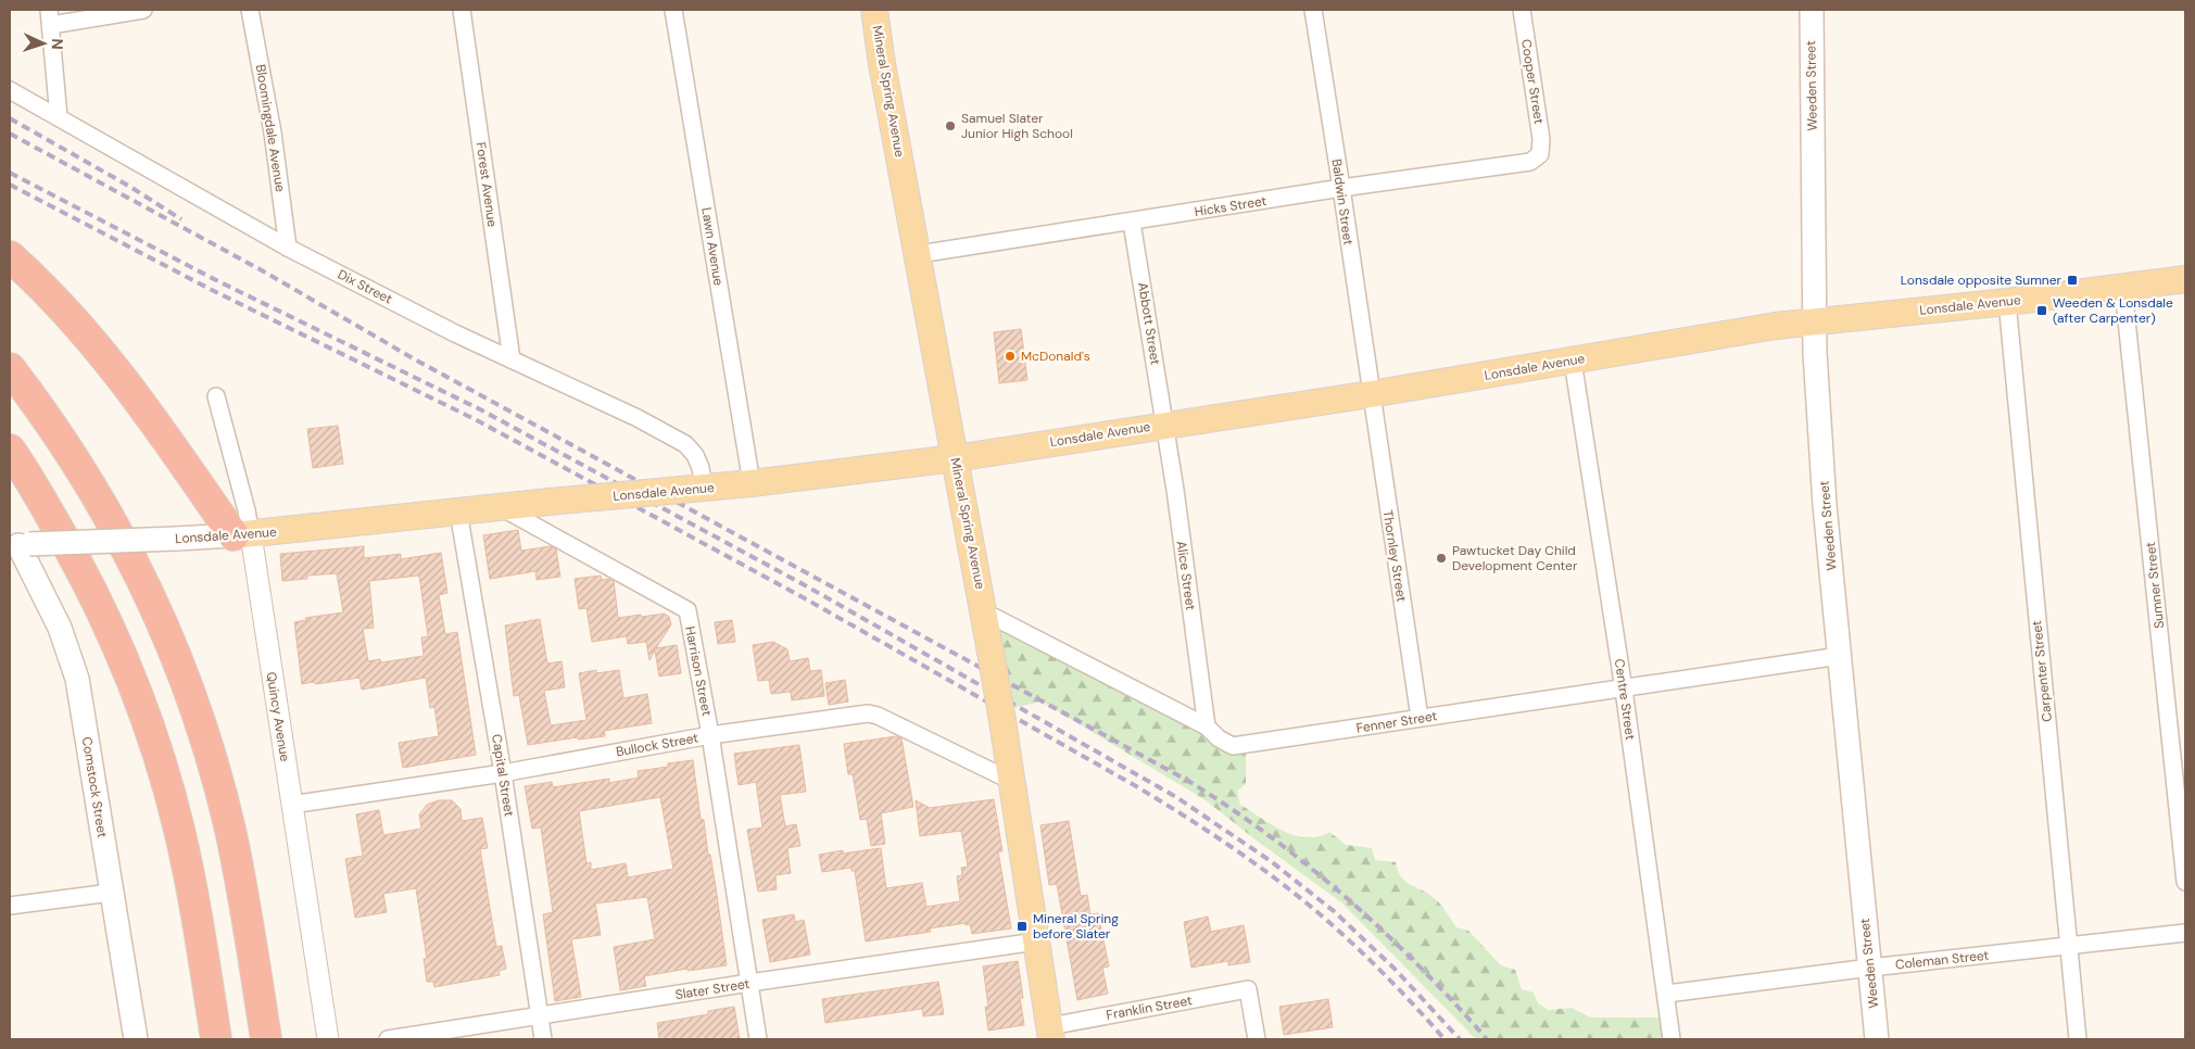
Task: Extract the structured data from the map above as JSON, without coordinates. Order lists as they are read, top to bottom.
{
  "streets": {
    "main road": [
      "Weeden Street",
      "Mineral Spring Avenue",
      "Lonsdale Avenue",
      "Comstock Street"
    ],
    "street": [
      "Cooper Street",
      "Bloomingdale Avenue",
      "Forest Avenue",
      "Baldwin Street",
      "Hicks Street",
      "Lawn Avenue",
      "Dix Street",
      "Abbott Street",
      "Thornley Street",
      "Alice Street",
      "Sumner Street",
      "Harrison Street",
      "Carpenter Street",
      "Centre Street",
      "Quincy Avenue",
      "Fenner Street",
      "Bullock Street",
      "Capital Street",
      "Coleman Street",
      "Slater Street",
      "Franklin Street"
    ]
  },
  "crossings": [
    ["Cooper Street", "Hicks Street"],
    ["Weeden Street", "Lonsdale Avenue"],
    ["Weeden Street", "Fenner Street"],
    ["Weeden Street", "Coleman Street"],
    ["Mineral Spring Avenue", "Hicks Street"],
    ["Mineral Spring Avenue", "Lonsdale Avenue"],
    ["Mineral Spring Avenue", "Fenner Street"],
    ["Mineral Spring Avenue", "Bullock Street"],
    ["Mineral Spring Avenue", "Slater Street"],
    ["Mineral Spring Avenue", "Franklin Street"],
    ["Bloomingdale Avenue", "Dix Street"],
    ["Forest Avenue", "Dix Street"],
    ["Baldwin Street", "Hicks Street"],
    ["Baldwin Street", "Lonsdale Avenue"],
    ["Baldwin Street", "Thornley Street"],
    ["Hicks Street", "Abbott Street"],
    ["Lawn Avenue", "Lonsdale Avenue"],
    ["Dix Street", "Lonsdale Avenue"],
    ["Lonsdale Avenue", "Abbott Street"],
    ["Lonsdale Avenue", "Thornley Street"],
    ["Lonsdale Avenue", "Alice Street"],
    ["Lonsdale Avenue", "Sumner Street"],
    ["Lonsdale Avenue", "Harrison Street"],
    ["Lonsdale Avenue", "Carpenter Street"],
    ["Lonsdale Avenue", "Centre Street"],
    ["Lonsdale Avenue", "Quincy Avenue"],
    ["Lonsdale Avenue", "Capital Street"],
    ["Lonsdale Avenue", "Comstock Street"],
    ["Abbott Street", "Alice Street"],
    ["Thornley Street", "Fenner Street"],
    ["Alice Street", "Fenner Street"],
    ["Harrison Street", "Bullock Street"],
    ["Harrison Street", "Slater Street"],
    ["Carpenter Street", "Coleman Street"],
    ["Centre Street", "Fenner Street"],
    ["Centre Street", "Coleman Street"],
    ["Quincy Avenue", "Bullock Street"],
    ["Bullock Street", "Capital Street"],
    ["Capital Street", "Slater Street"]
  ],
  "places": {
    "other": ["Samuel Slater Junior High School", "McDonald's", "Pawtucket Day Child Development Center"],
    "transit": ["Lonsdale opposite Sumner", "Weeden & Lonsdale (after Carpenter)", "Mineral Spring before Slater"]
  },
  "north": "right"
}
